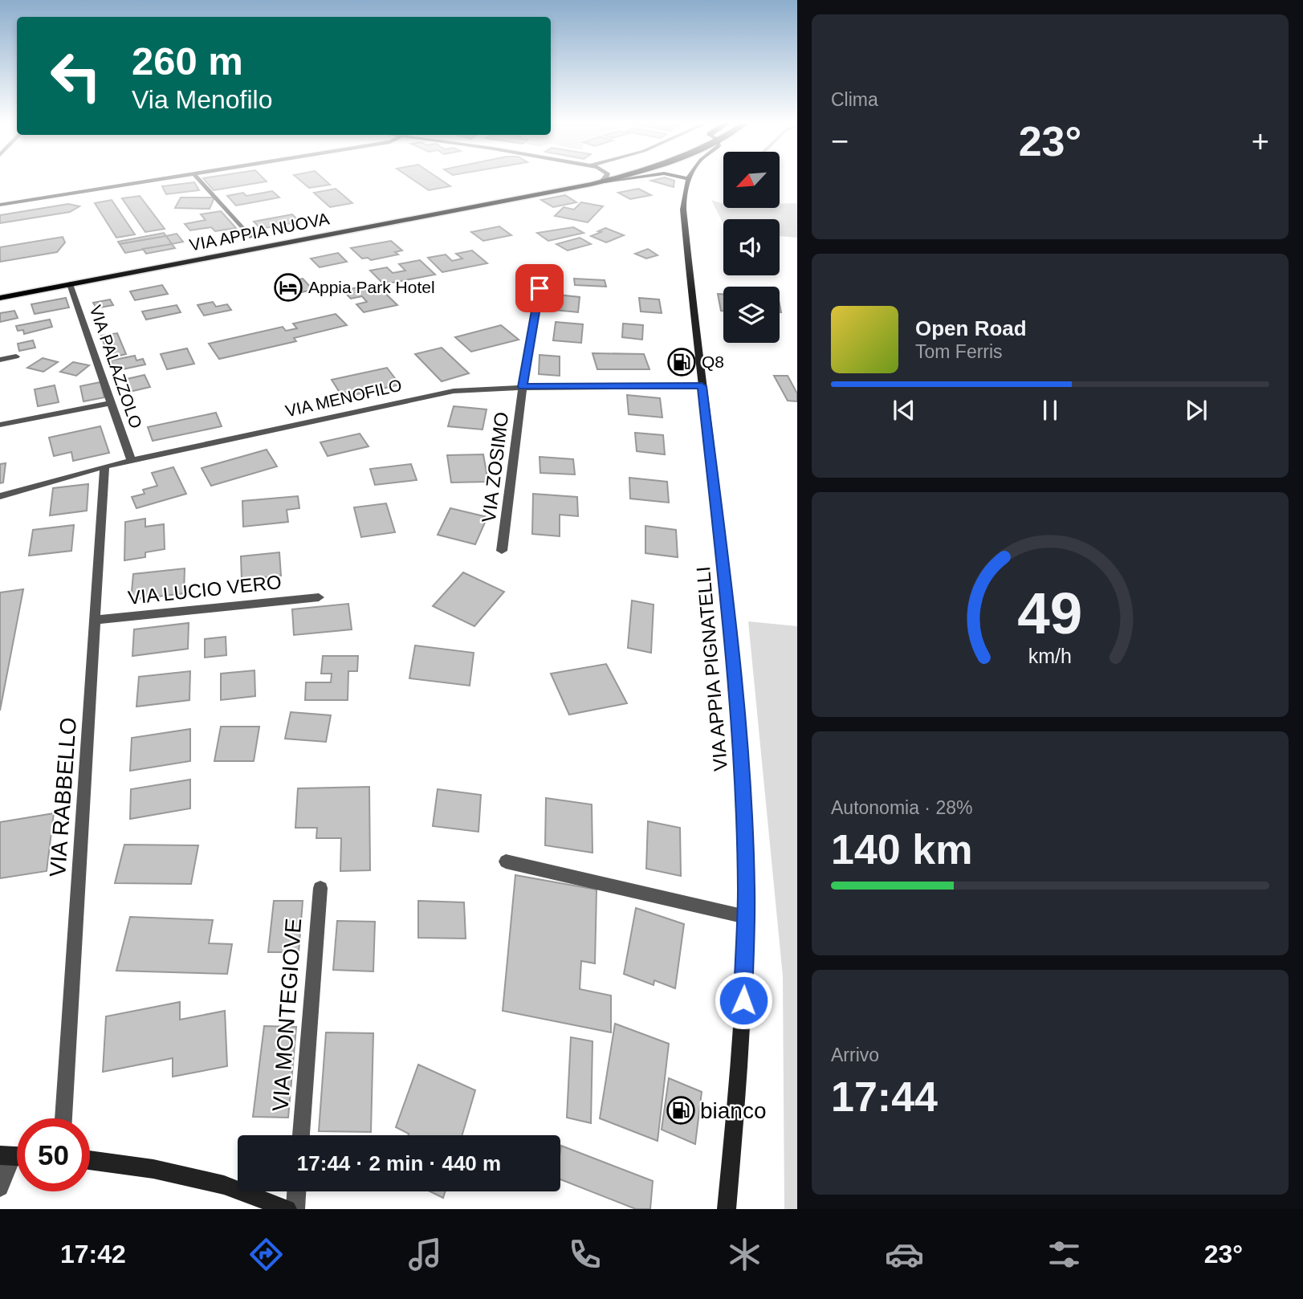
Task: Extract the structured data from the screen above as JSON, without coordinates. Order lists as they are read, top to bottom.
{
  "streets": {
    "main road": ["VIA APPIA NUOVA", "VIA APPIA PIGNATELLI"],
    "street": [
      "VIA PALAZZOLO",
      "VIA MENOFILO",
      "VIA ZOSIMO",
      "VIA LUCIO VERO",
      "VIA RABBELLO",
      "VIA MONTEGIOVE"
    ]
  },
  "crossings": [
    ["VIA APPIA NUOVA", "VIA PALAZZOLO"],
    ["VIA PALAZZOLO", "VIA MENOFILO"],
    ["VIA MENOFILO", "VIA ZOSIMO"],
    ["VIA MENOFILO", "VIA APPIA PIGNATELLI"],
    ["VIA MENOFILO", "VIA RABBELLO"],
    ["VIA LUCIO VERO", "VIA RABBELLO"]
  ],
  "places": {
    "hotel": ["Appia Park Hotel"],
    "fuel station": ["Q8", "bianco"]
  },
  "north": "bottom left",
  "page": {
    "tile": [
      "Clima",
      ["Autonomia · 28%", "140 km"],
      ["Arrivo", "17:44"]
    ],
    "turn": ["260 m", "Via Menofilo"],
    "heat": ["−", "23°", "+"],
    "song": ["Open Road", "Tom Ferris"],
    "limit": "50",
    "trip": "17:44 · 2 min · 440 m",
    "tabs": ["17:42", "23°"],
    "gauge": ["49", "km/h"]
  }
}
